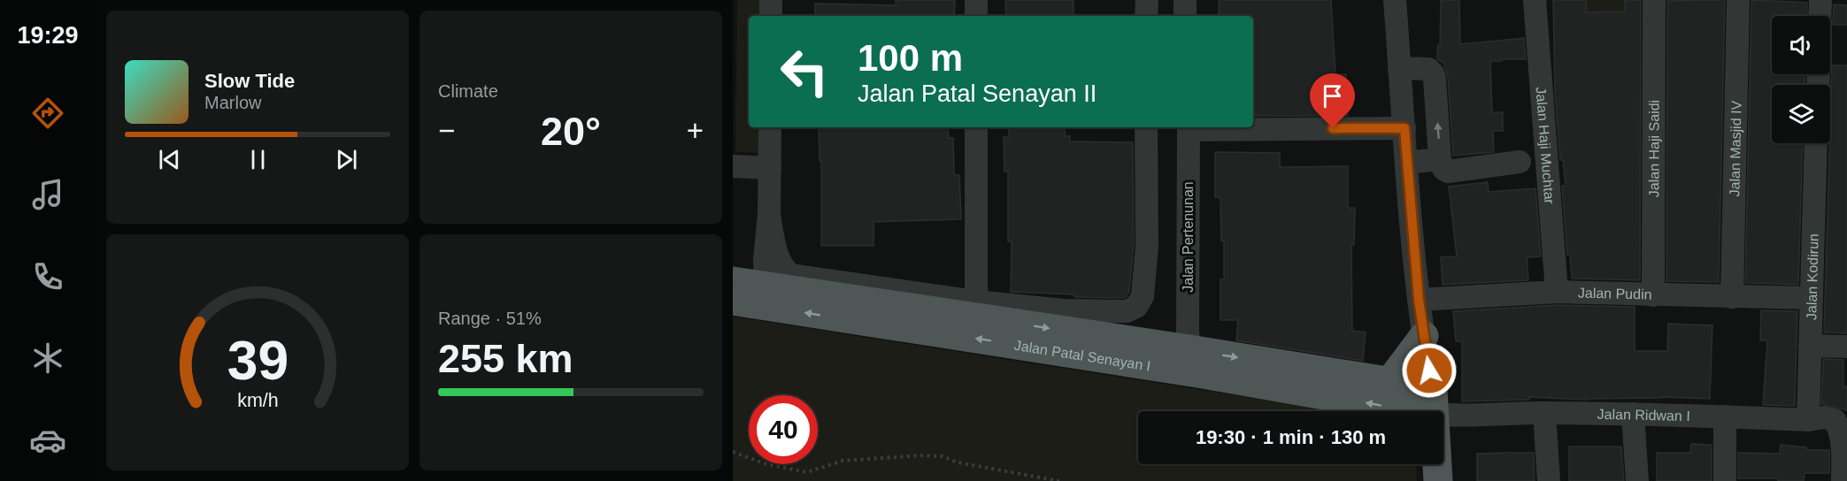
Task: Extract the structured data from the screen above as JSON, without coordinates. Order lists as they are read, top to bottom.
{
  "streets": {
    "main road": ["Jalan Patal Senayan I"],
    "street": [
      "Jalan Haji Muchtar",
      "Jalan Haji Saidi",
      "Jalan Masjid IV",
      "Jalan Pertenunan",
      "Jalan Kodirun",
      "Jalan Pudin",
      "Jalan Ridwan I"
    ]
  },
  "crossings": [
    ["Jalan Haji Muchtar", "Jalan Pudin"],
    ["Jalan Haji Saidi", "Jalan Pudin"],
    ["Jalan Masjid IV", "Jalan Pudin"],
    ["Jalan Pertenunan", "Jalan Patal Senayan I"],
    ["Jalan Kodirun", "Jalan Pudin"],
    ["Jalan Kodirun", "Jalan Ridwan I"],
    ["Jalan Patal Senayan I", "Jalan Ridwan I"]
  ],
  "page": {
    "tabs": "19:29",
    "tile": [
      "Climate",
      ["Range · 51%", "255 km"]
    ],
    "turn": ["100 m", "Jalan Patal Senayan II"],
    "song": ["Slow Tide", "Marlow"],
    "heat": ["−", "20°", "+"],
    "limit": "40",
    "trip": "19:30 · 1 min · 130 m",
    "gauge": ["39", "km/h"]
  }
}
